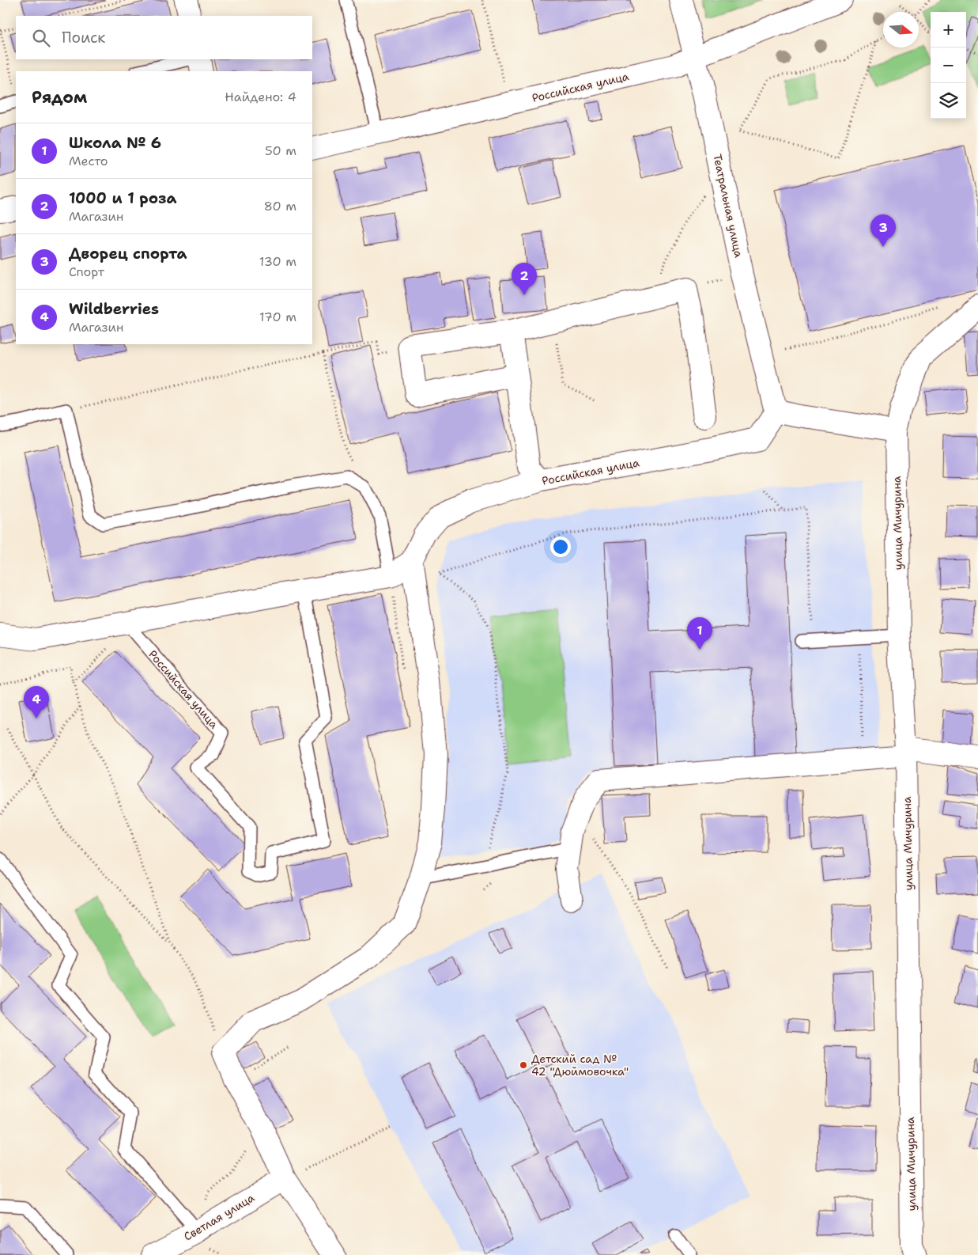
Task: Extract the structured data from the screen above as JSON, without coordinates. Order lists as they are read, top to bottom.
{
  "streets": {
    "street": [
      "Российская улица",
      "Театральная улица",
      "улица Мичурина",
      "Светлая улица"
    ]
  },
  "crossings": [
    ["Российская улица", "Театральная улица"]
  ],
  "places": ["Детский сад № 42 \"Дюймовочка\""],
  "north": "right",
  "page": {
    "map_buttons": ["+", "−"],
    "search": "Поиск",
    "heading": ["Рядом", "Найдено: 4"],
    "list": [
      {
        "mark": "1",
        "name": "Школа № 6",
        "note": "Место",
        "value": "50 m"
      },
      {
        "mark": "2",
        "name": "1000 и 1 роза",
        "note": "Магазин",
        "value": "80 m"
      },
      {
        "mark": "3",
        "name": "Дворец спорта",
        "note": "Спорт",
        "value": "130 m"
      },
      {
        "mark": "4",
        "name": "Wildberries",
        "note": "Магазин",
        "value": "170 m"
      }
    ],
    "pins": [
      "3",
      "2",
      "1",
      "4"
    ]
  }
}
